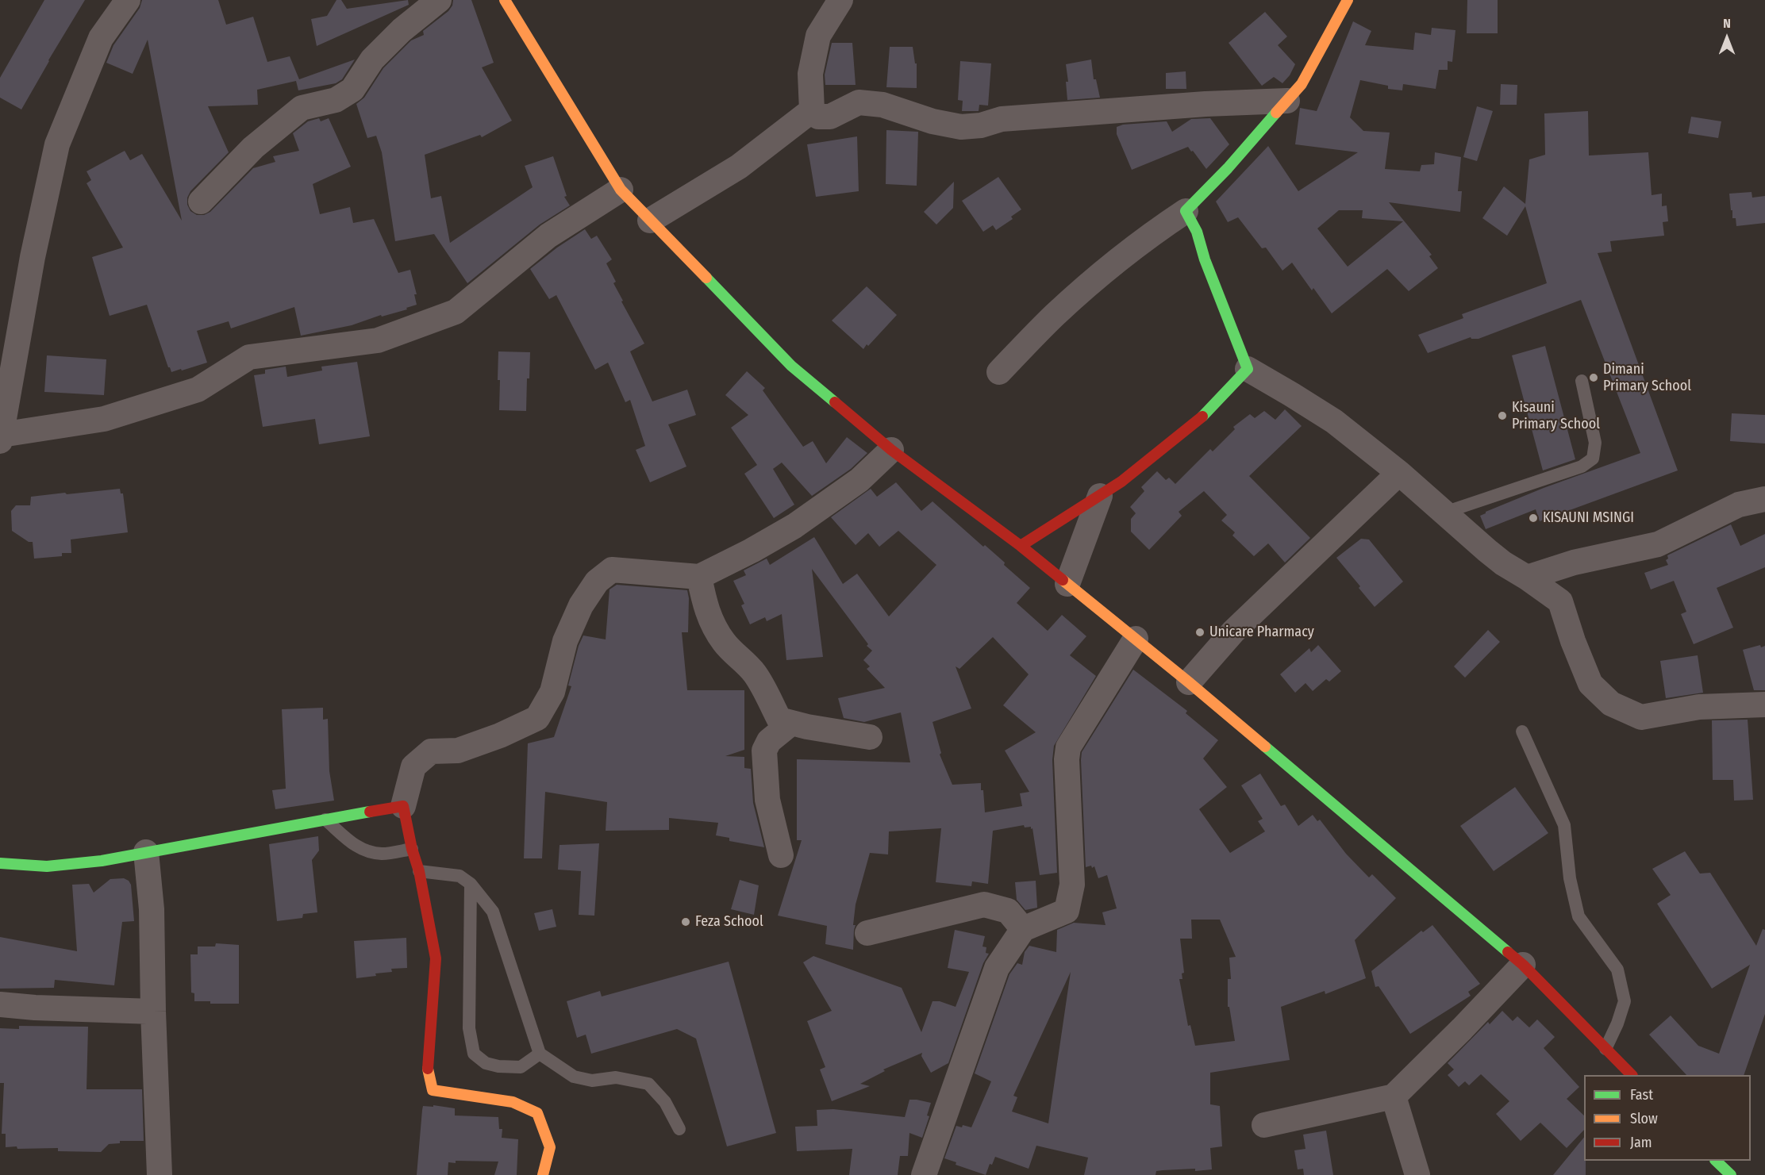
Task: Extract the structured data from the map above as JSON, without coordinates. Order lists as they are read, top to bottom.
{
  "places": [
    "Dimani Primary School",
    "Kisauni Primary School",
    "KISAUNI MSINGI",
    "Unicare Pharmacy",
    "Feza School"
  ],
  "legend": ["Fast", "Slow", "Jam"],
  "north": "top"
}
